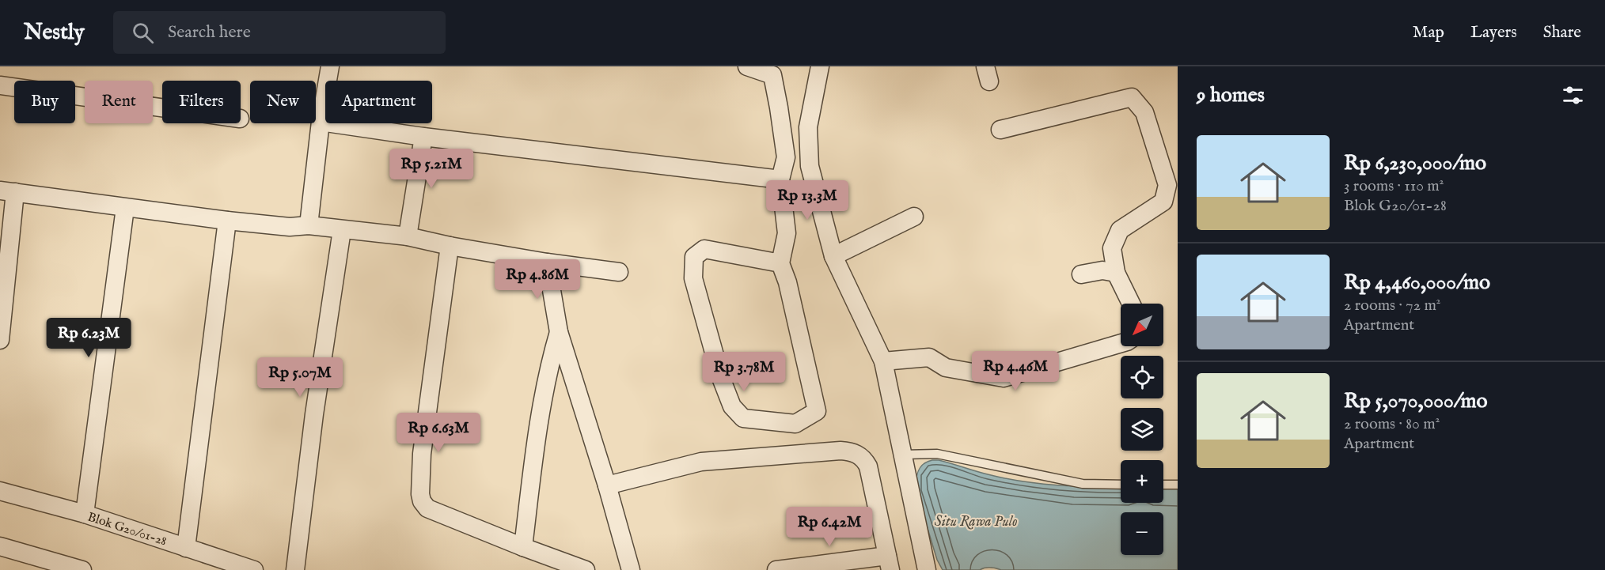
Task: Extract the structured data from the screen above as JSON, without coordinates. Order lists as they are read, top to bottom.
{
  "streets": {
    "street": ["Blok G20/01-28"]
  },
  "water": ["Situ Rawa Pulo"],
  "north": "bottom left",
  "page": {
    "header": "Nestly",
    "search": "Search here",
    "nav": ["Map", "Layers", "Share"],
    "heading": "9 homes",
    "chip": [
      "Buy",
      "Rent",
      "Filters",
      "New",
      "Apartment"
    ],
    "list": [
      {
        "name": "Rp 6,230,000/mo",
        "note": "3 rooms · 110 m² · Blok G20/01-28"
      },
      {
        "name": "Rp 4,460,000/mo",
        "note": "2 rooms · 72 m² · Apartment"
      },
      {
        "name": "Rp 5,070,000/mo",
        "note": "2 rooms · 80 m² · Apartment"
      }
    ],
    "price": [
      "Rp 5.21M",
      "Rp 13.3M",
      "Rp 4.86M",
      "Rp 6.23M",
      "Rp 4.46M",
      "Rp 3.78M",
      "Rp 5.07M",
      "Rp 6.63M",
      "Rp 6.42M"
    ],
    "map_buttons": ["+", "−"]
  }
}
